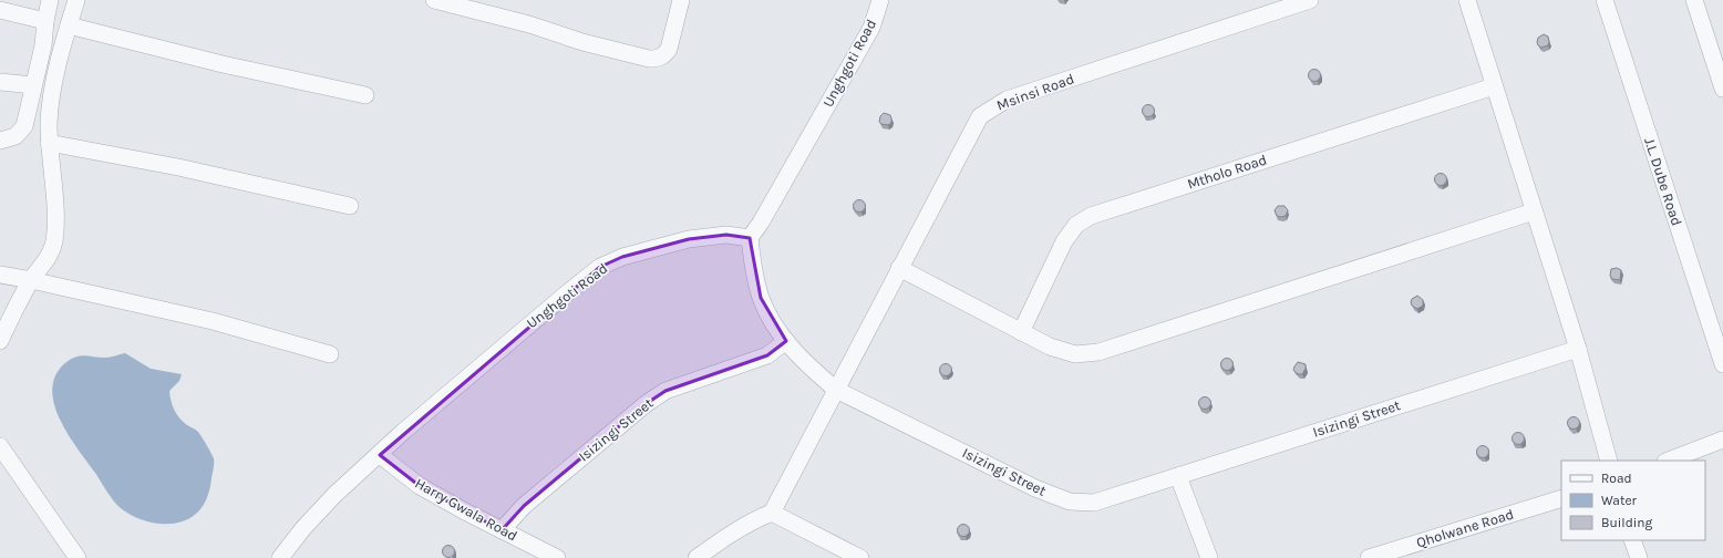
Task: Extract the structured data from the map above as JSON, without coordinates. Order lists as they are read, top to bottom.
{
  "streets": {
    "street": [
      "Unghgoti Road",
      "Msinsi Road",
      "Mtholo Road",
      "J.L. Dube Road",
      "Isizingi Street",
      "Harry Gwala Road",
      "Qholwane Road"
    ]
  },
  "crossings": [
    ["Unghgoti Road", "Harry Gwala Road"],
    ["Msinsi Road", "Isizingi Street"],
    ["Isizingi Street", "Harry Gwala Road"]
  ],
  "legend": ["Road", "Water", "Building"]
}
